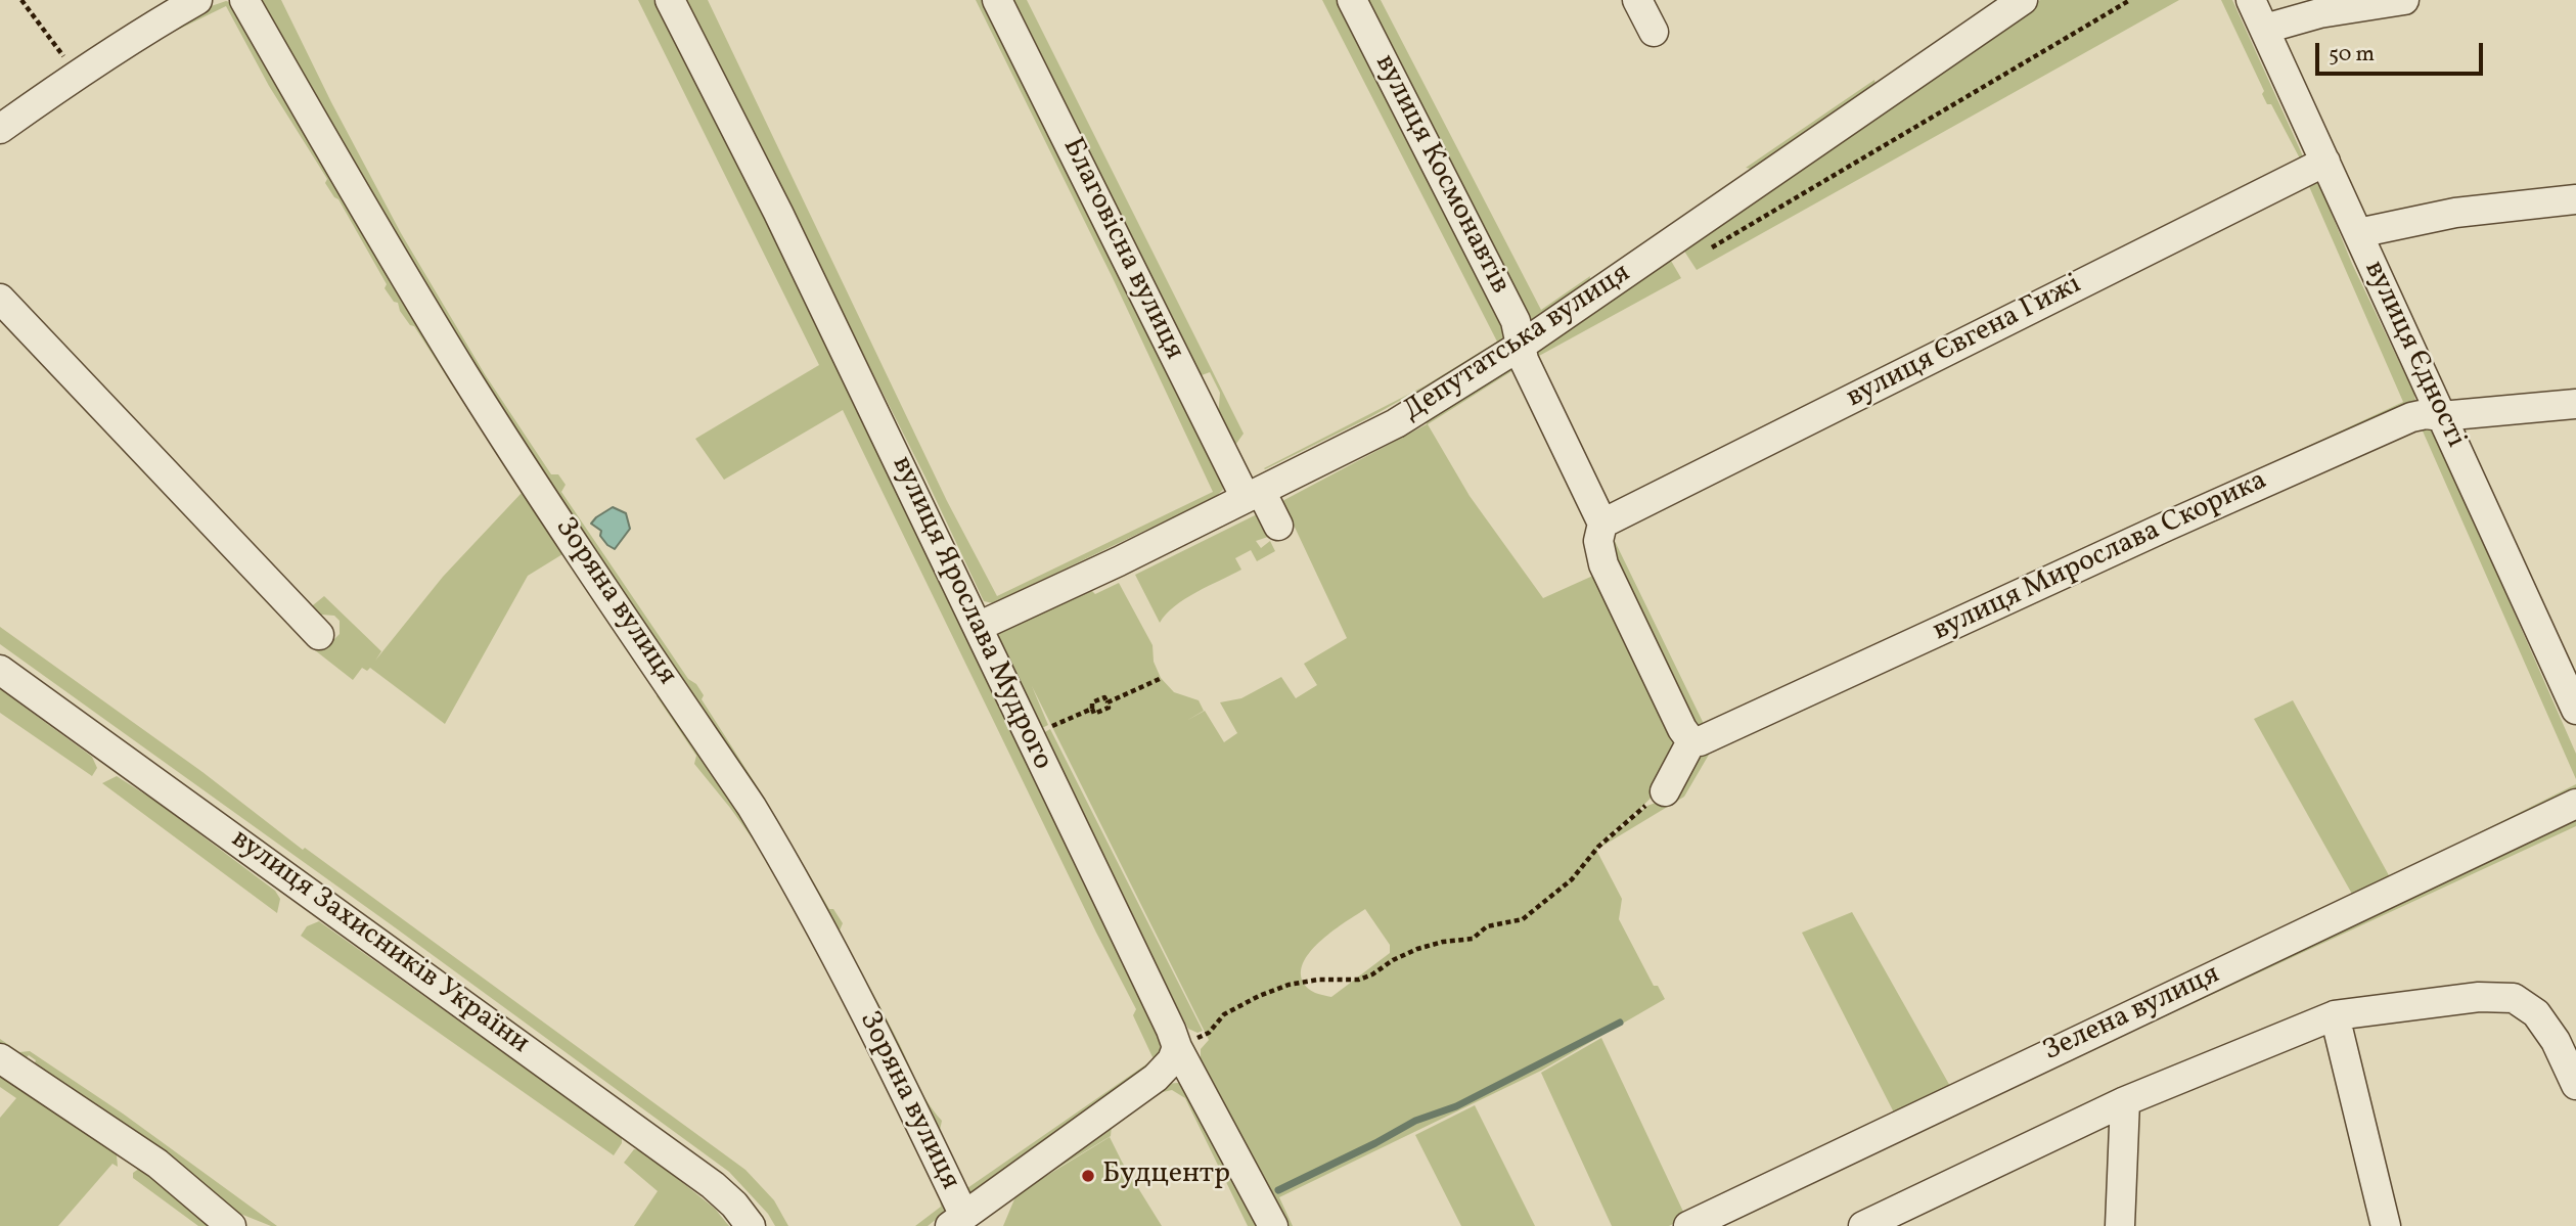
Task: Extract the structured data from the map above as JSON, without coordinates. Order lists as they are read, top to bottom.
{
  "streets": {
    "street": [
      "вулиця Космонавтів",
      "Благовісна вулиця",
      "вулиця Євгена Гижі",
      "Депутатська вулиця",
      "вулиця Єдності",
      "вулиця Мирослава Скорика",
      "Зоряна вулиця",
      "вулиця Ярослава Мудрого",
      "вулиця Захисників України",
      "Зелена вулиця"
    ]
  },
  "crossings": [
    ["вулиця Космонавтів", "вулиця Євгена Гижі"],
    ["вулиця Космонавтів", "Депутатська вулиця"],
    ["вулиця Космонавтів", "вулиця Мирослава Скорика"],
    ["Благовісна вулиця", "Депутатська вулиця"],
    ["вулиця Євгена Гижі", "вулиця Єдності"],
    ["Депутатська вулиця", "вулиця Ярослава Мудрого"],
    ["вулиця Єдності", "вулиця Мирослава Скорика"]
  ],
  "places": ["Будцентр"],
  "scale_bar": "50 m"
}
